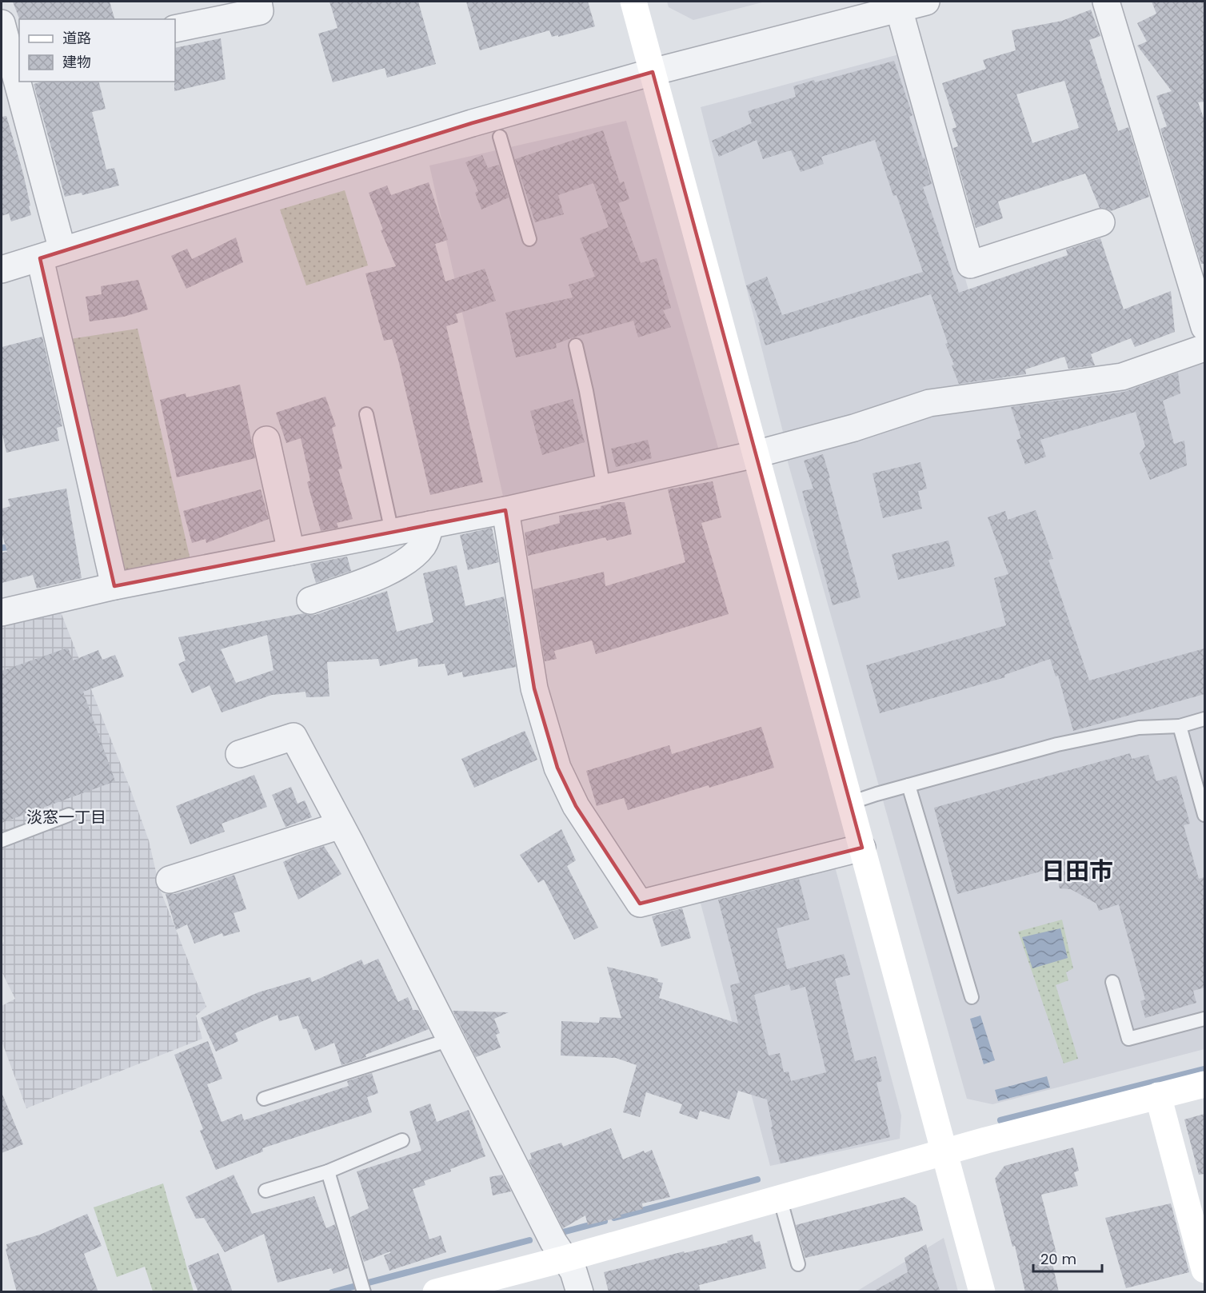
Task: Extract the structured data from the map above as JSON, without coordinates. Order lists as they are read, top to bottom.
{
  "districts": ["淡窓一丁目", "日田市"],
  "legend": ["道路", "建物"],
  "scale_bar": "20 m"
}
